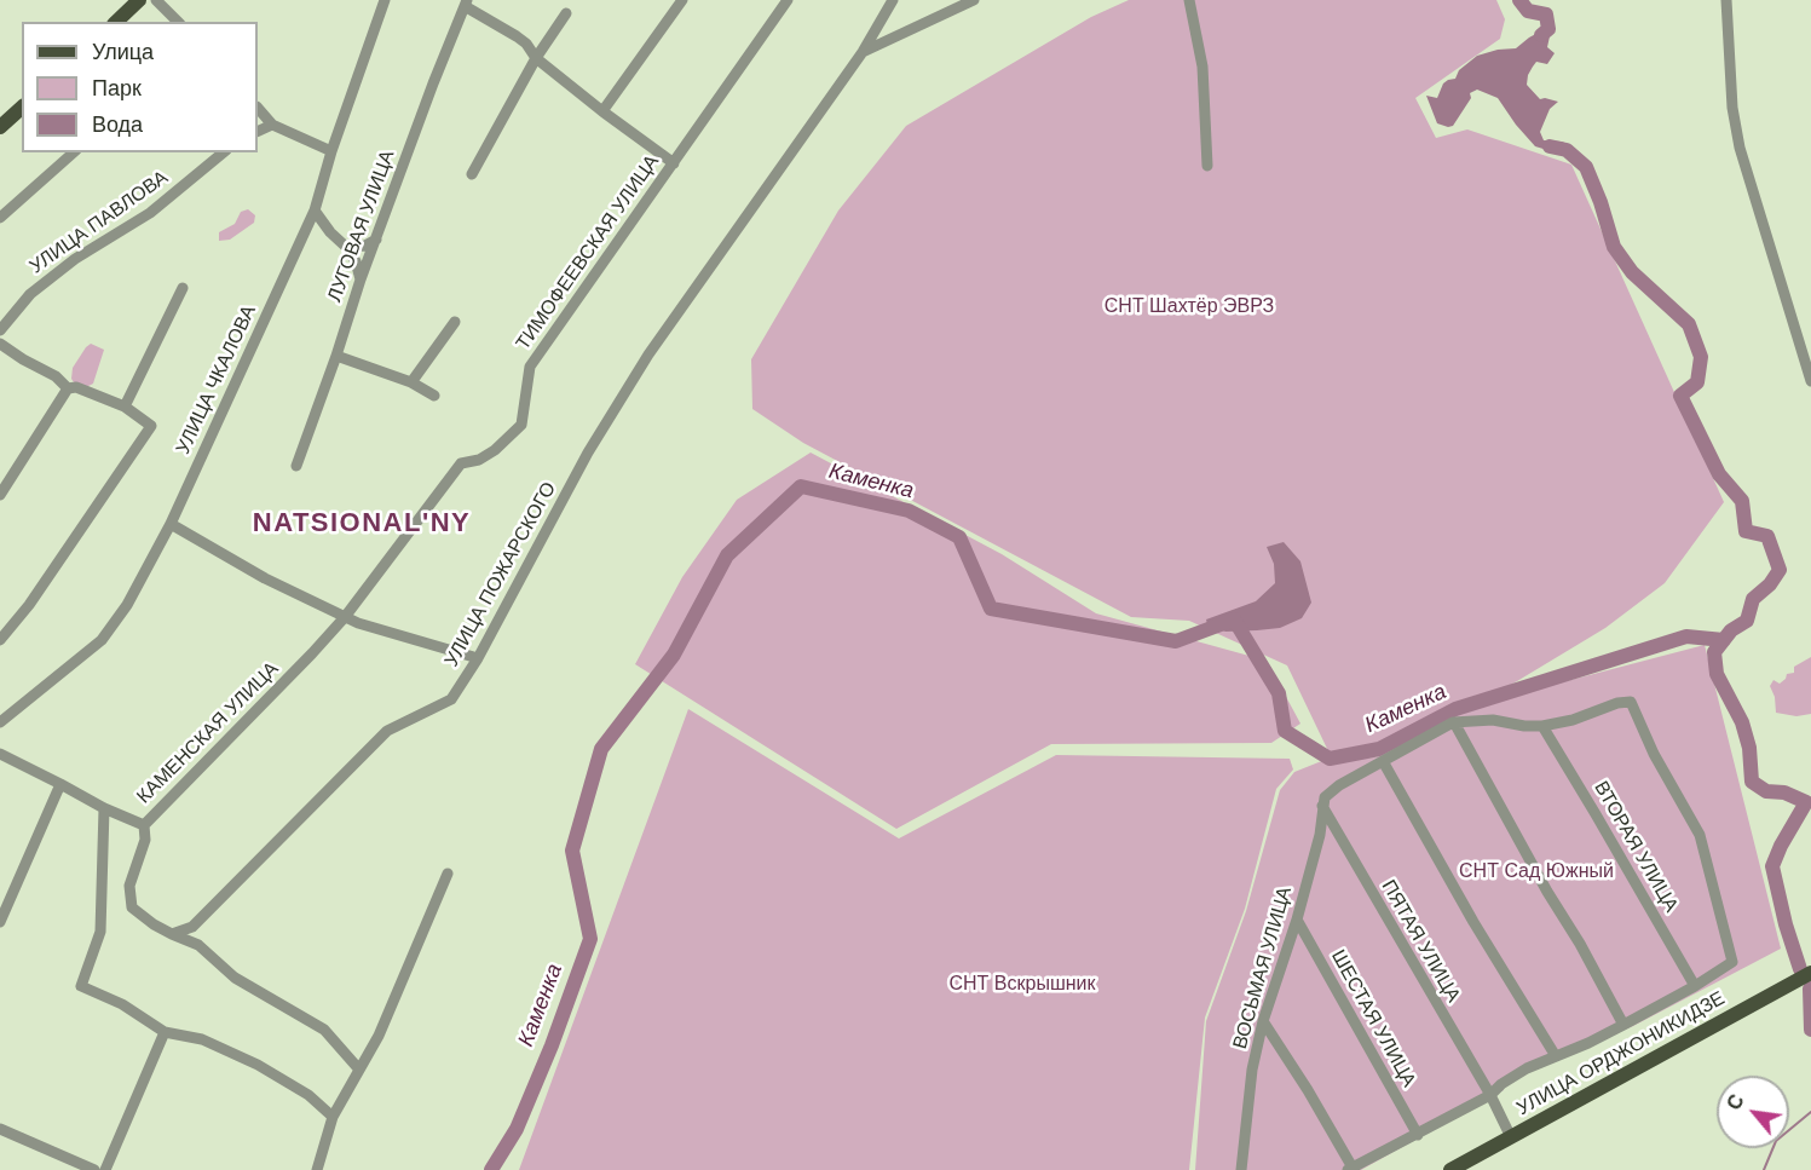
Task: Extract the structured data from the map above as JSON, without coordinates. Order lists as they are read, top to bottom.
{
  "streets": {
    "main road": ["УЛИЦА ОРДЖОНИКИДЗЕ"],
    "street": [
      "УЛИЦА ПАВЛОВА",
      "ЛУГОВАЯ УЛИЦА",
      "ТИМОФЕЕВСКАЯ УЛИЦА",
      "УЛИЦА ЧКАЛОВА",
      "УЛИЦА ПОЖАРСКОГО",
      "КАМЕНСКАЯ УЛИЦА",
      "ВТОРАЯ УЛИЦА",
      "ПЯТАЯ УЛИЦА",
      "ВОСЬМАЯ УЛИЦА",
      "ШЕСТАЯ УЛИЦА"
    ]
  },
  "crossings": [
    ["ТИМОФЕЕВСКАЯ УЛИЦА", "КАМЕНСКАЯ УЛИЦА"],
    ["ПЯТАЯ УЛИЦА", "ВОСЬМАЯ УЛИЦА"],
    ["ПЯТАЯ УЛИЦА", "УЛИЦА ОРДЖОНИКИДЗЕ"],
    ["ВОСЬМАЯ УЛИЦА", "ШЕСТАЯ УЛИЦА"]
  ],
  "districts": ["NATSIONAL'NY"],
  "water": ["Каменка"],
  "parks": ["СНТ Шахтёр ЭВРЗ", "СНТ Сад Южный", "СНТ Вскрышник"],
  "legend": ["Улица", "Парк", "Вода"],
  "north": "top left"
}
